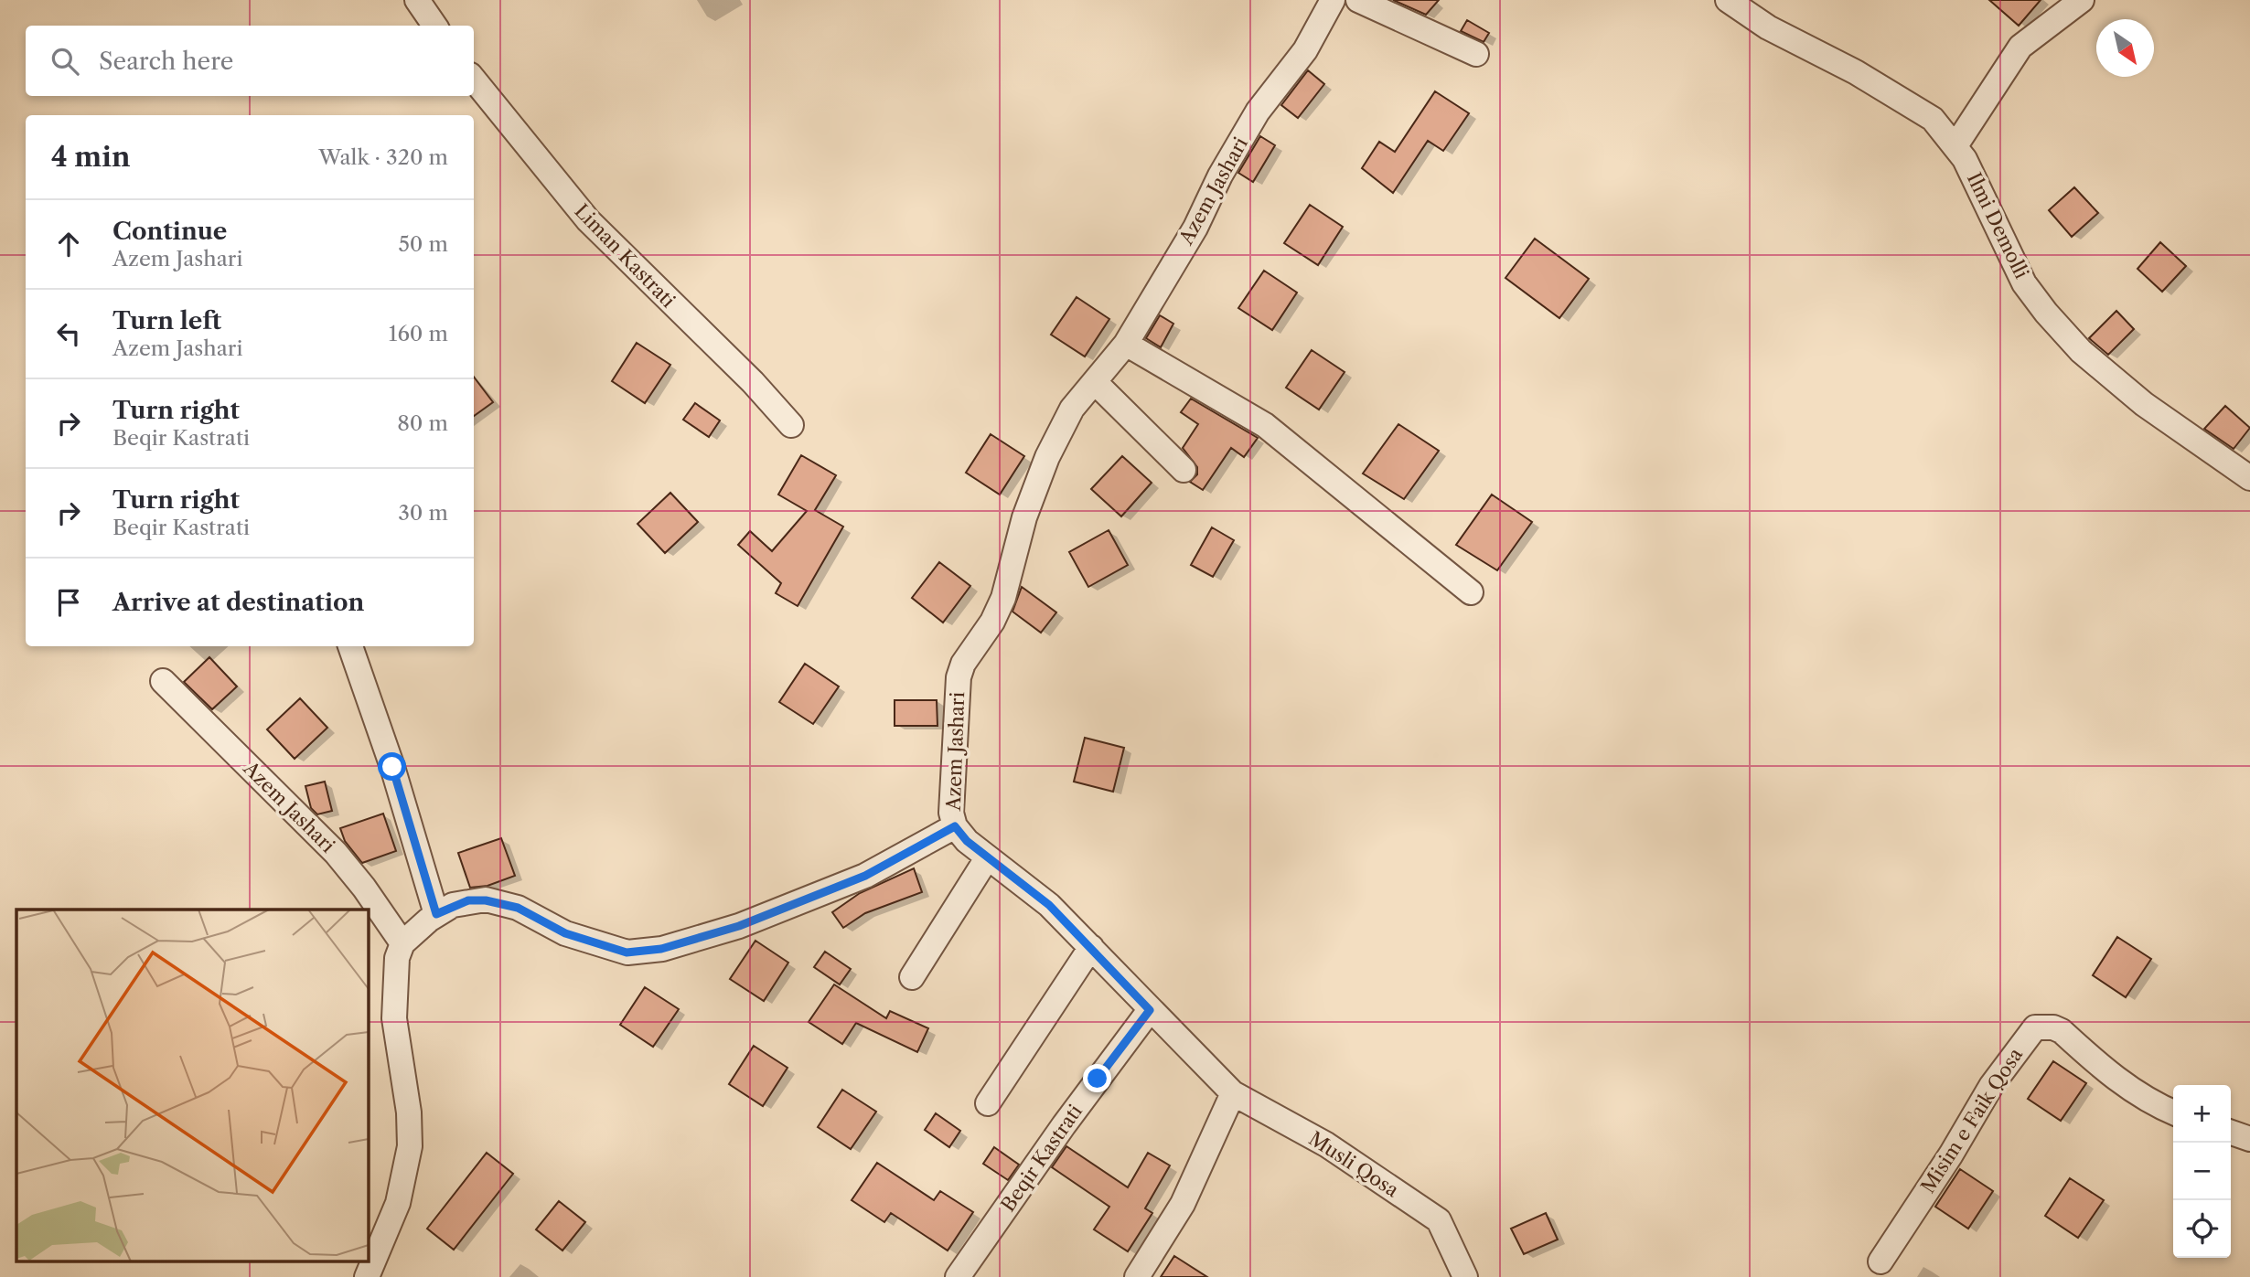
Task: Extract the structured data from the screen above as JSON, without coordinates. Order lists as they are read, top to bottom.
{
  "streets": {
    "street": [
      "Azem Jashari",
      "Ilmi Demolli",
      "Liman Kastrati",
      "Misim e Faik Qosa",
      "Beqir Kastrati",
      "Musli Qosa"
    ]
  },
  "north": "bottom right",
  "page": {
    "search": "Search here",
    "heading": ["4 min", "Walk · 320 m"],
    "list": [
      ["Continue", "Azem Jashari", "50 m"],
      ["Turn left", "Azem Jashari", "160 m"],
      ["Turn right", "Beqir Kastrati", "80 m"],
      ["Turn right", "Beqir Kastrati", "30 m"],
      "Arrive at destination"
    ],
    "map_buttons": ["+", "−"]
  }
}
